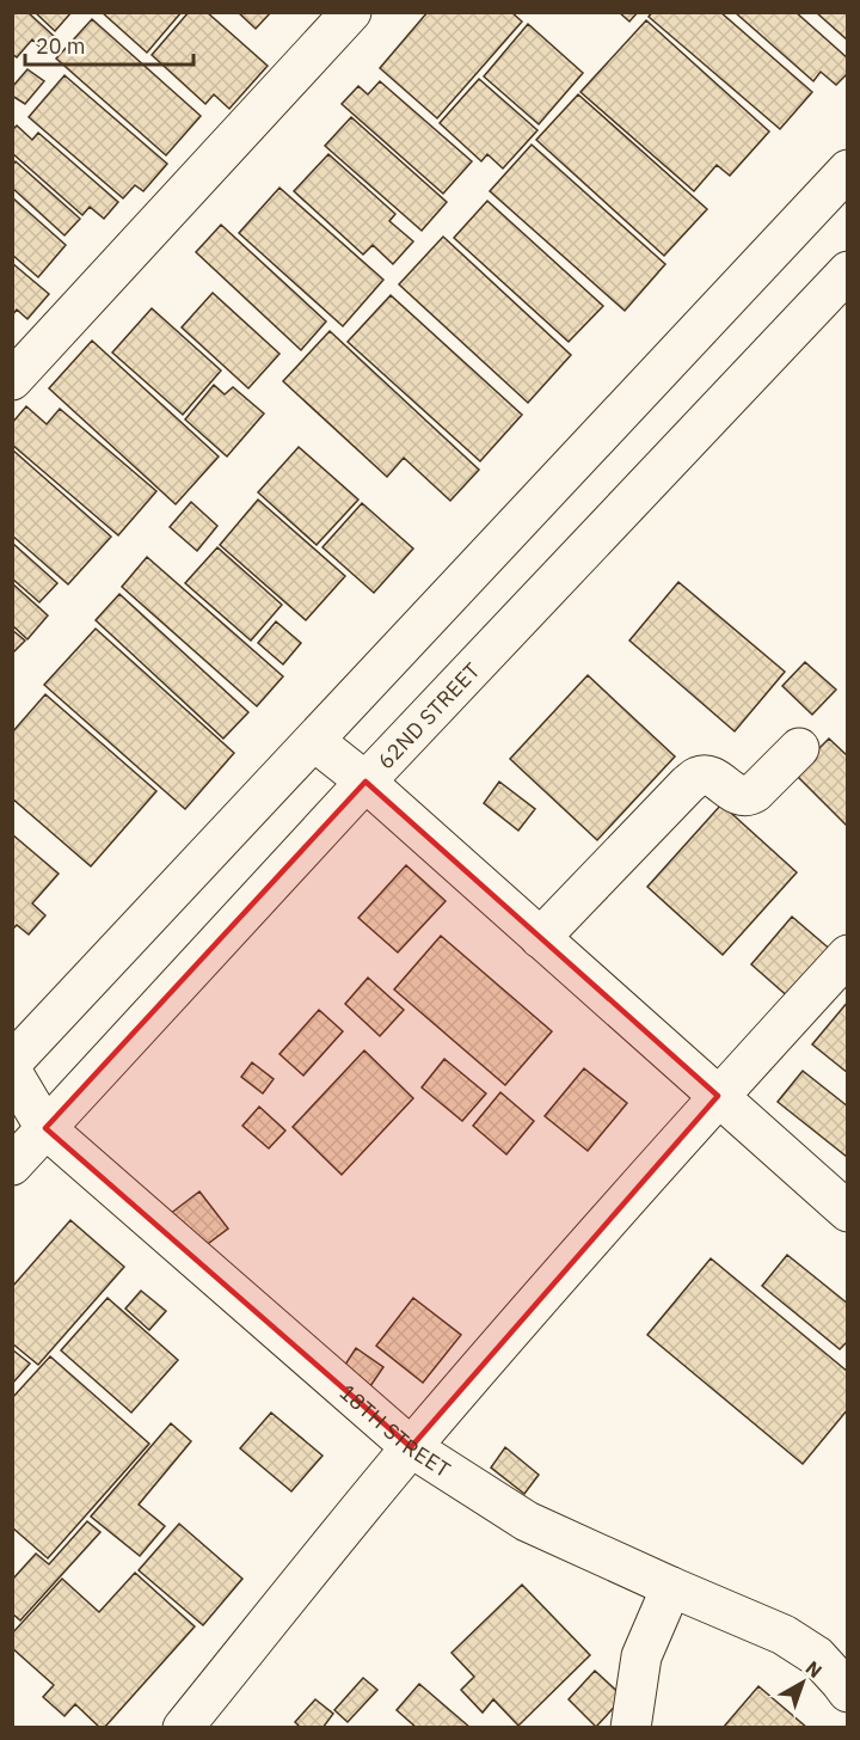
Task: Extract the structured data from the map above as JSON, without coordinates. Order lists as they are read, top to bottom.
{
  "streets": {
    "street": ["62ND STREET", "18TH STREET"]
  },
  "crossings": [
    ["62ND STREET", "18TH STREET"]
  ],
  "scale_bar": "20 m",
  "north": "top right"
}
